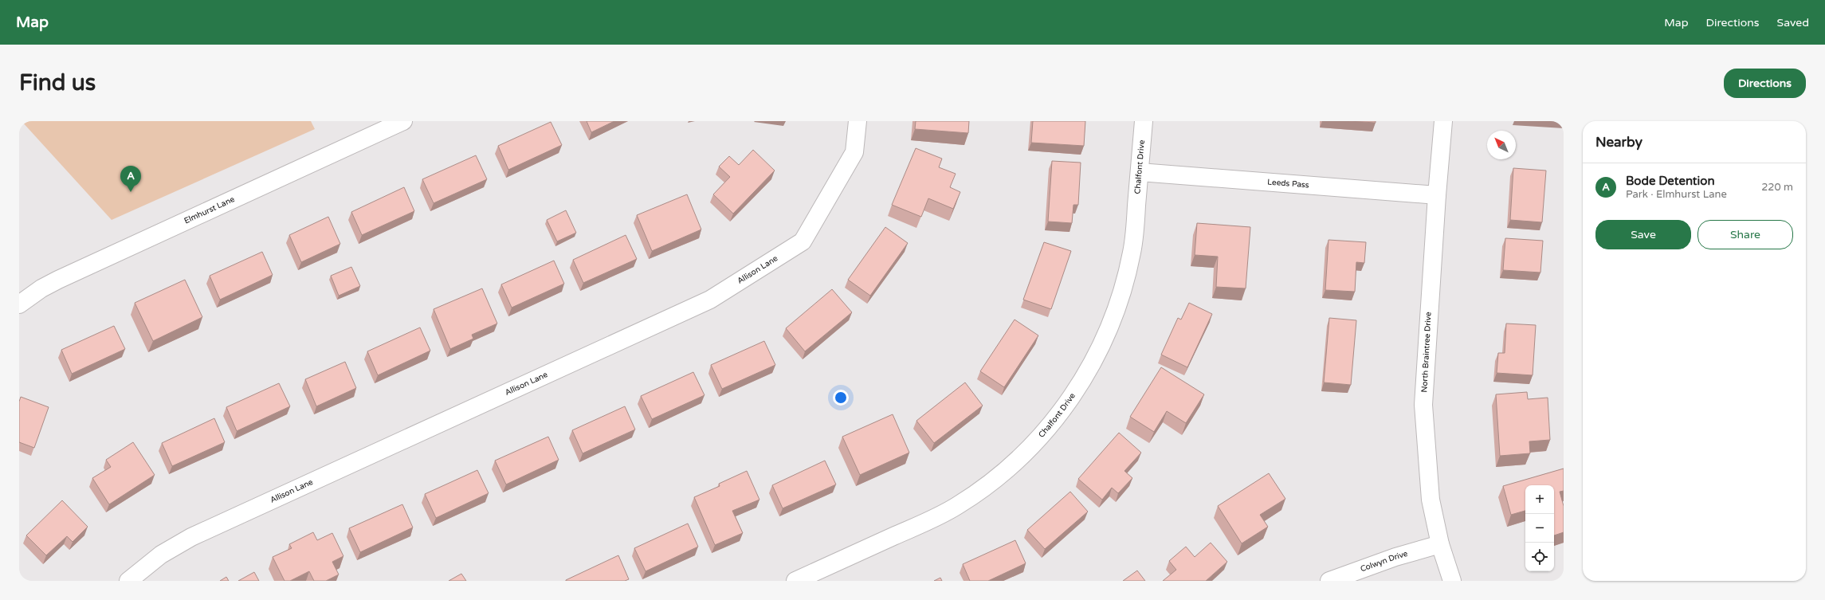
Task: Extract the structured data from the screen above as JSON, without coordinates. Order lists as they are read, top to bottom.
{
  "streets": {
    "street": [
      "Chalfont Drive",
      "Leeds Pass",
      "Elmhurst Lane",
      "Allison Lane",
      "North Braintree Drive",
      "Colwyn Drive"
    ]
  },
  "crossings": [
    ["Chalfont Drive", "Leeds Pass"],
    ["Leeds Pass", "North Braintree Drive"],
    ["North Braintree Drive", "Colwyn Drive"]
  ],
  "north": "top left",
  "page": {
    "header": "Map",
    "nav": ["Map", "Directions", "Saved"],
    "buttons": [
      "Directions",
      ["Save", "Share"]
    ],
    "title": "Find us",
    "heading": "Nearby",
    "list": [
      {
        "mark": "A",
        "name": "Bode Detention",
        "note": "Park · Elmhurst Lane",
        "value": "220 m"
      }
    ],
    "pins": "A",
    "map_buttons": ["+", "−"]
  }
}
